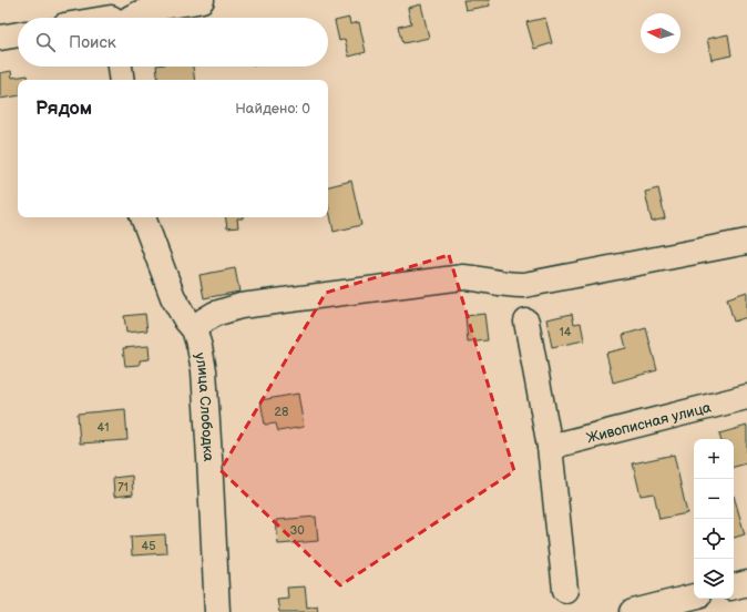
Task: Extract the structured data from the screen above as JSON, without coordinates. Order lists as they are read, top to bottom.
{
  "streets": {
    "street": ["улица Слободка", "Живописная улица"]
  },
  "house_numbers": [
    "14",
    "28",
    "41",
    "71",
    "30",
    "45"
  ],
  "north": "left",
  "page": {
    "search": "Поиск",
    "heading": ["Рядом", "Найдено: 0"],
    "map_buttons": ["+", "−"]
  }
}
